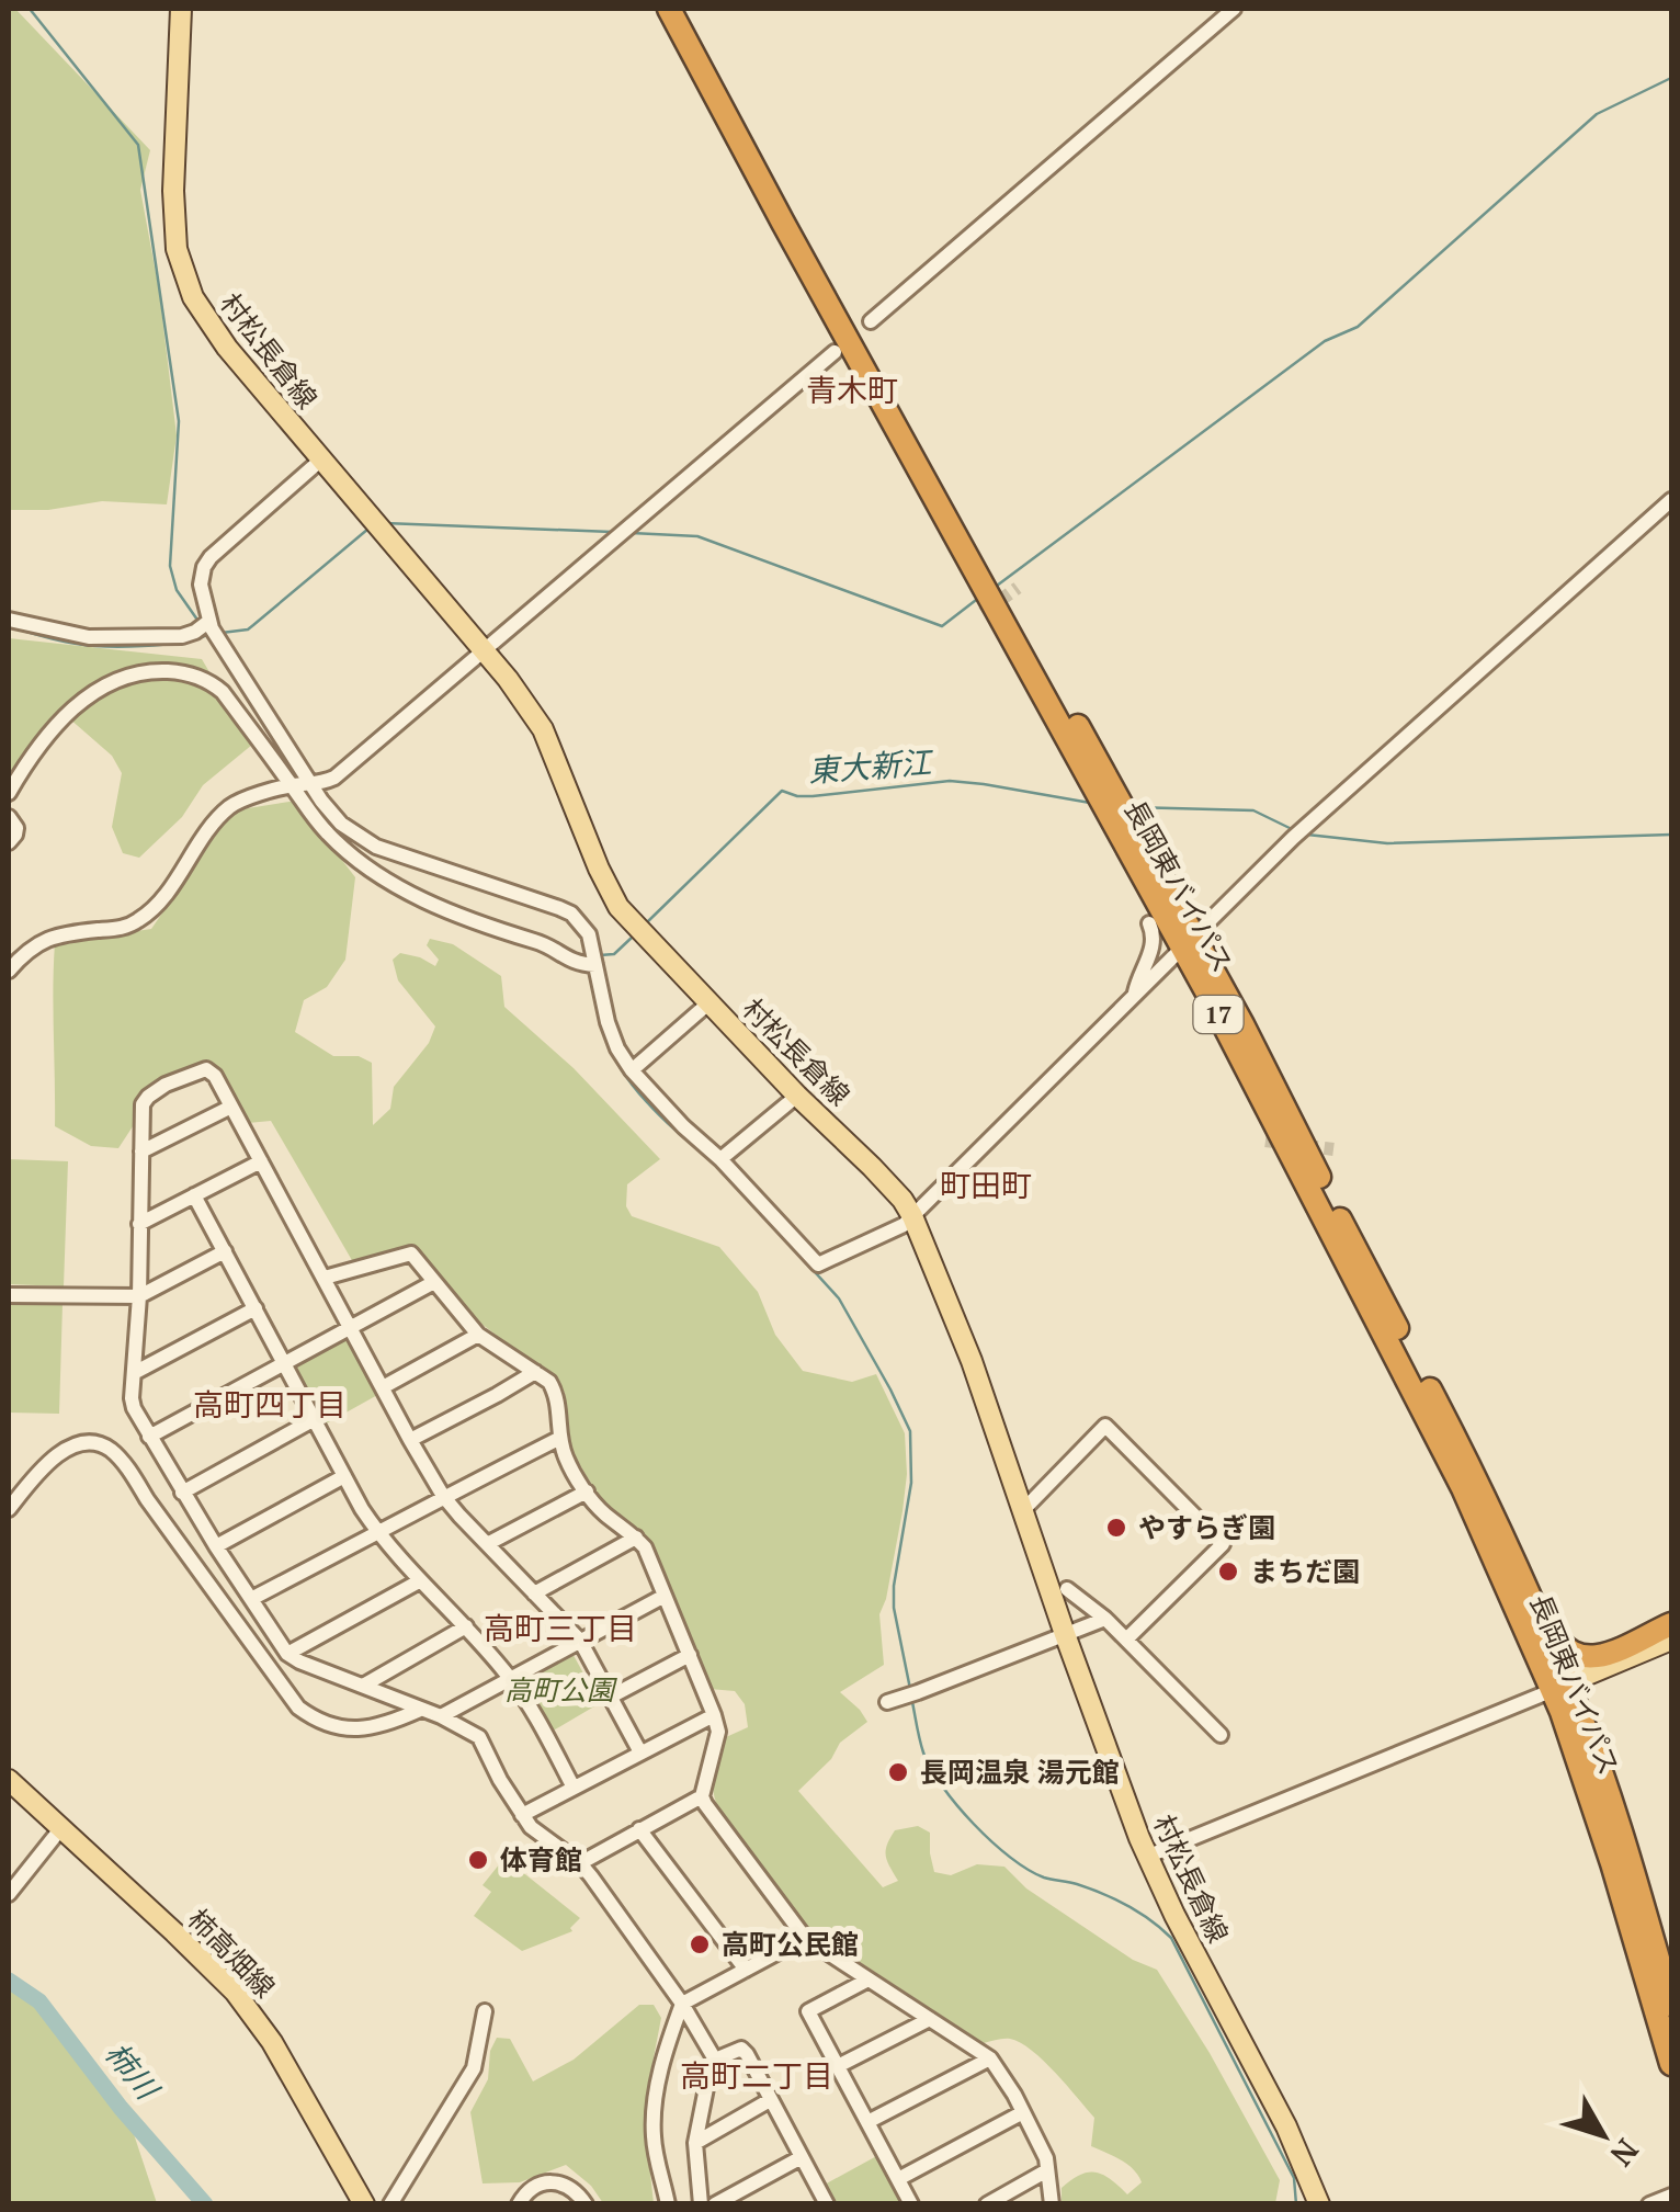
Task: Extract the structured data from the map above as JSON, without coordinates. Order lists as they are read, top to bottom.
{
  "streets": {
    "highway": ["長岡東バイパス", "17"],
    "main road": ["村松長倉線", "柿高畑線"]
  },
  "districts": [
    "青木町",
    "町田町",
    "高町四丁目",
    "高町三丁目",
    "高町二丁目"
  ],
  "water": ["東大新江", "柿川"],
  "parks": ["高町公園"],
  "places": [
    "やすらぎ園",
    "まちだ園",
    "長岡温泉 湯元館",
    "体育館",
    "高町公民館"
  ],
  "north": "bottom right"
}
